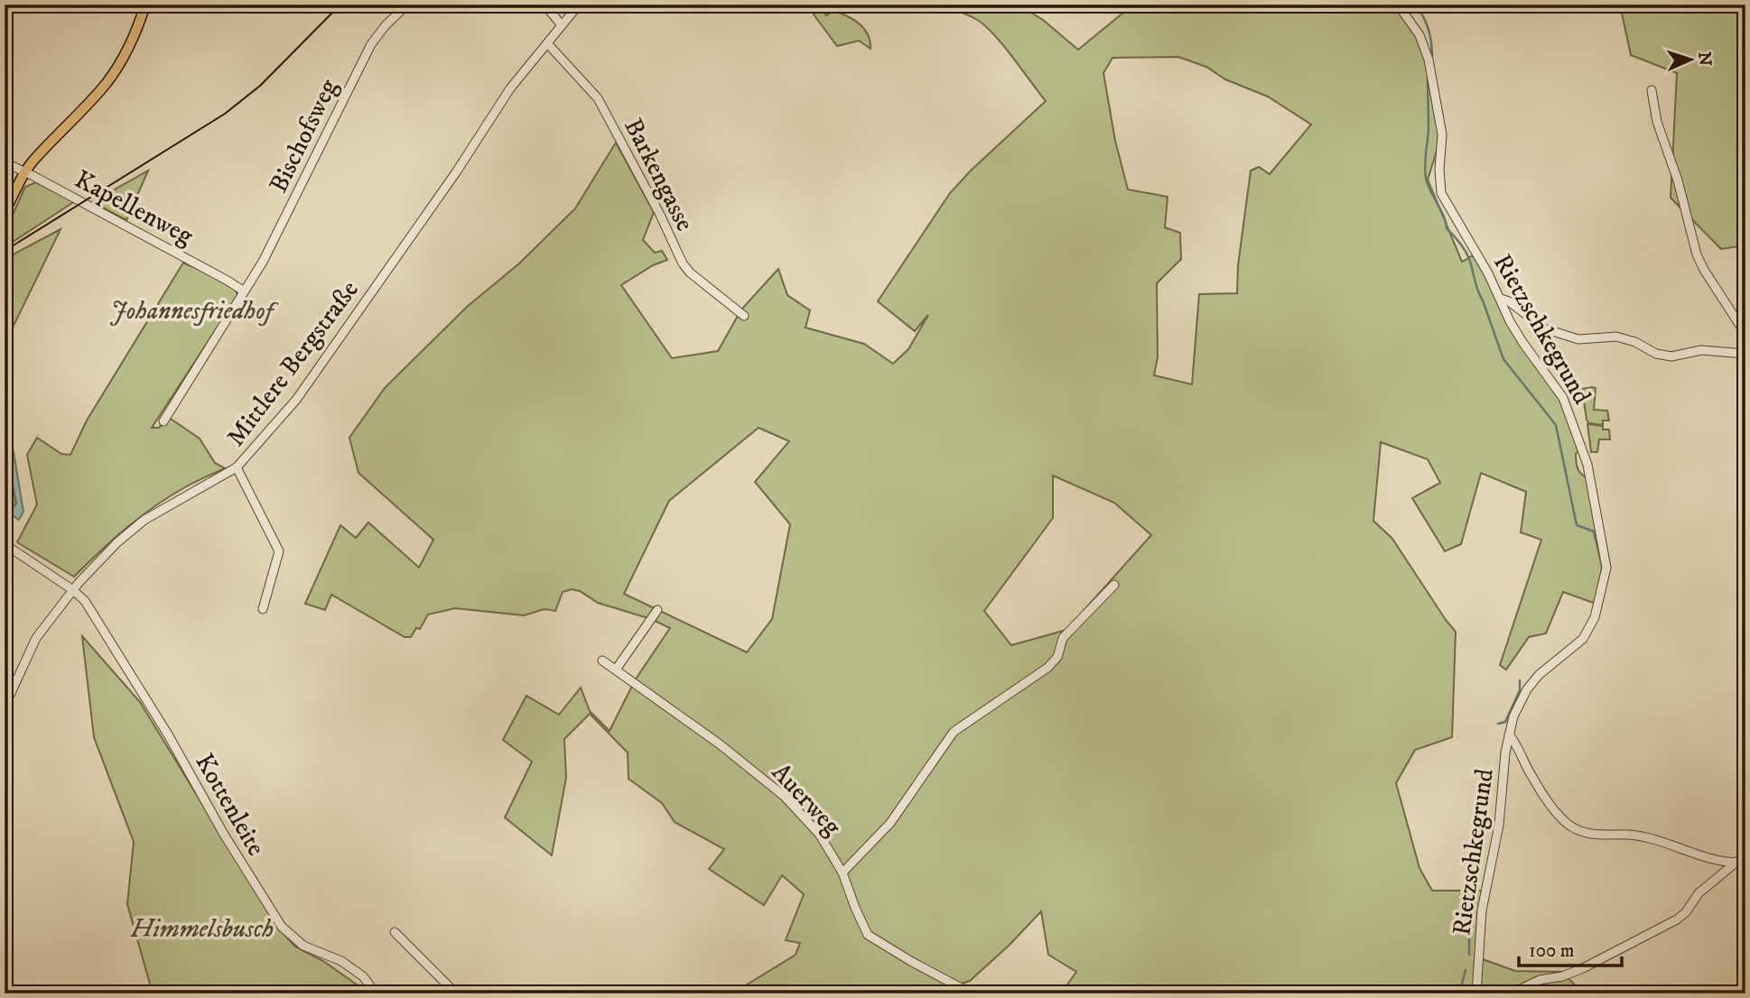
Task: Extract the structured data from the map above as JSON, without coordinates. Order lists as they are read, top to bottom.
{
  "streets": {
    "street": [
      "Bischofsweg",
      "Barkengasse",
      "Kapellenweg",
      "Rietzschkegrund",
      "Mittlere Bergstraße",
      "Auerweg",
      "Kottenleite"
    ]
  },
  "crossings": [
    ["Bischofsweg", "Kapellenweg"],
    ["Barkengasse", "Mittlere Bergstraße"],
    ["Mittlere Bergstraße", "Kottenleite"]
  ],
  "parks": ["Johannesfriedhof", "Himmelsbusch"],
  "scale_bar": "100 m",
  "north": "right"
}
